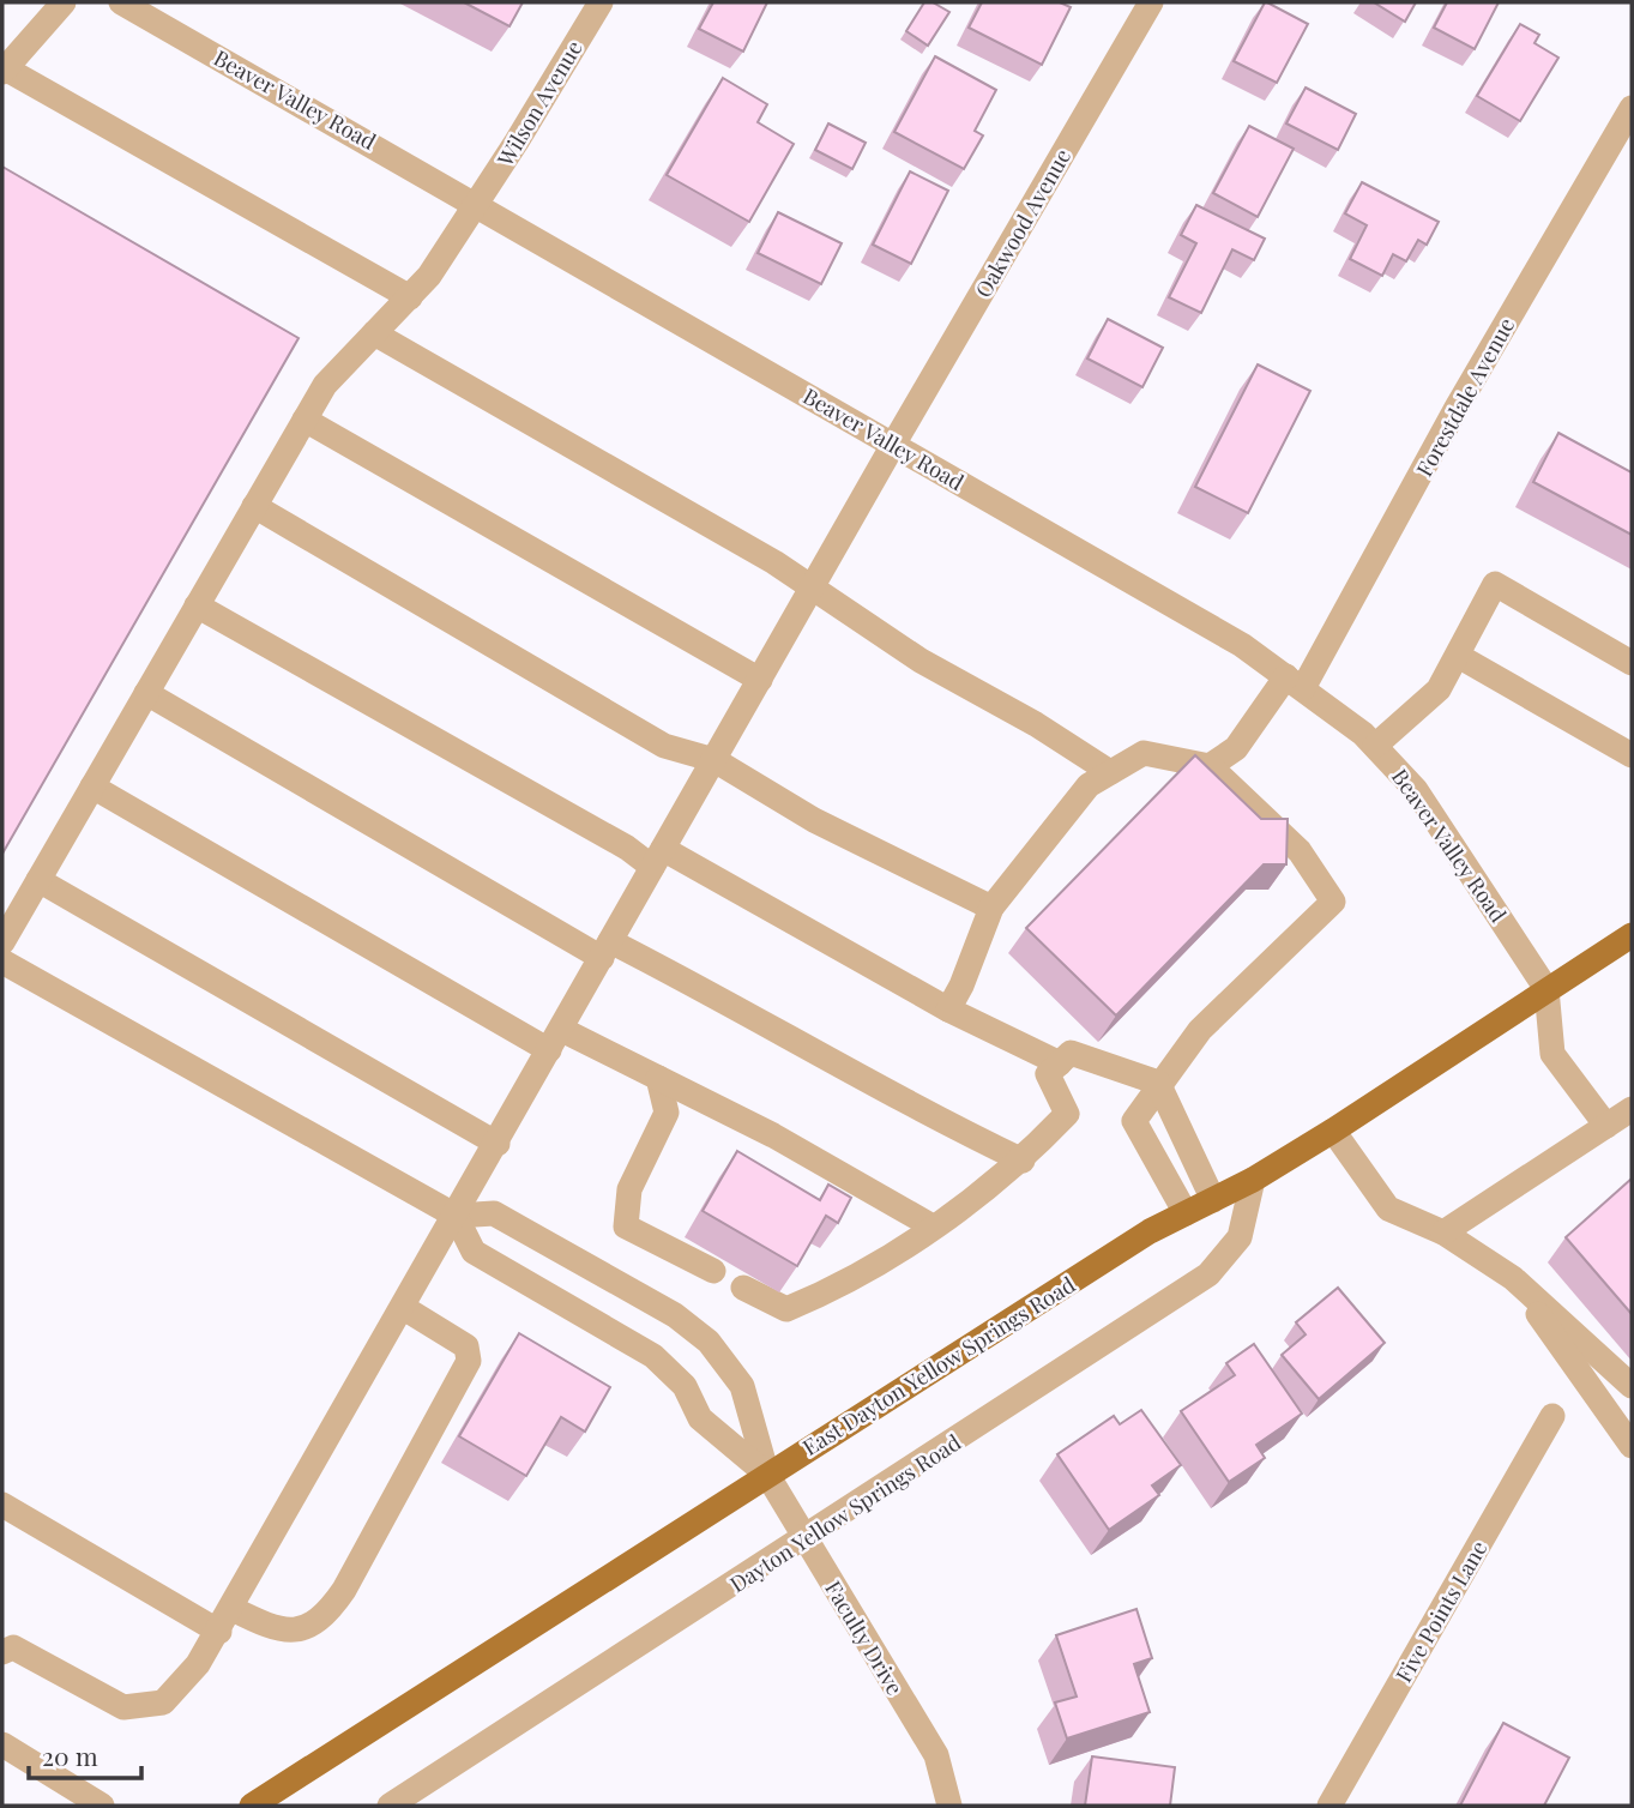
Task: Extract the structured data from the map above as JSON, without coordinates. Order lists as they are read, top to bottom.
{
  "streets": {
    "main road": ["East Dayton Yellow Springs Road"],
    "street": [
      "Beaver Valley Road",
      "Wilson Avenue",
      "Oakwood Avenue",
      "Forestdale Avenue",
      "Dayton Yellow Springs Road",
      "Five Points Lane",
      "Faculty Drive"
    ]
  },
  "crossings": [
    ["Beaver Valley Road", "Wilson Avenue"],
    ["Beaver Valley Road", "Oakwood Avenue"],
    ["Beaver Valley Road", "Forestdale Avenue"],
    ["Beaver Valley Road", "East Dayton Yellow Springs Road"],
    ["East Dayton Yellow Springs Road", "Dayton Yellow Springs Road"],
    ["East Dayton Yellow Springs Road", "Faculty Drive"],
    ["Dayton Yellow Springs Road", "Faculty Drive"]
  ],
  "scale_bar": "20 m"
}
